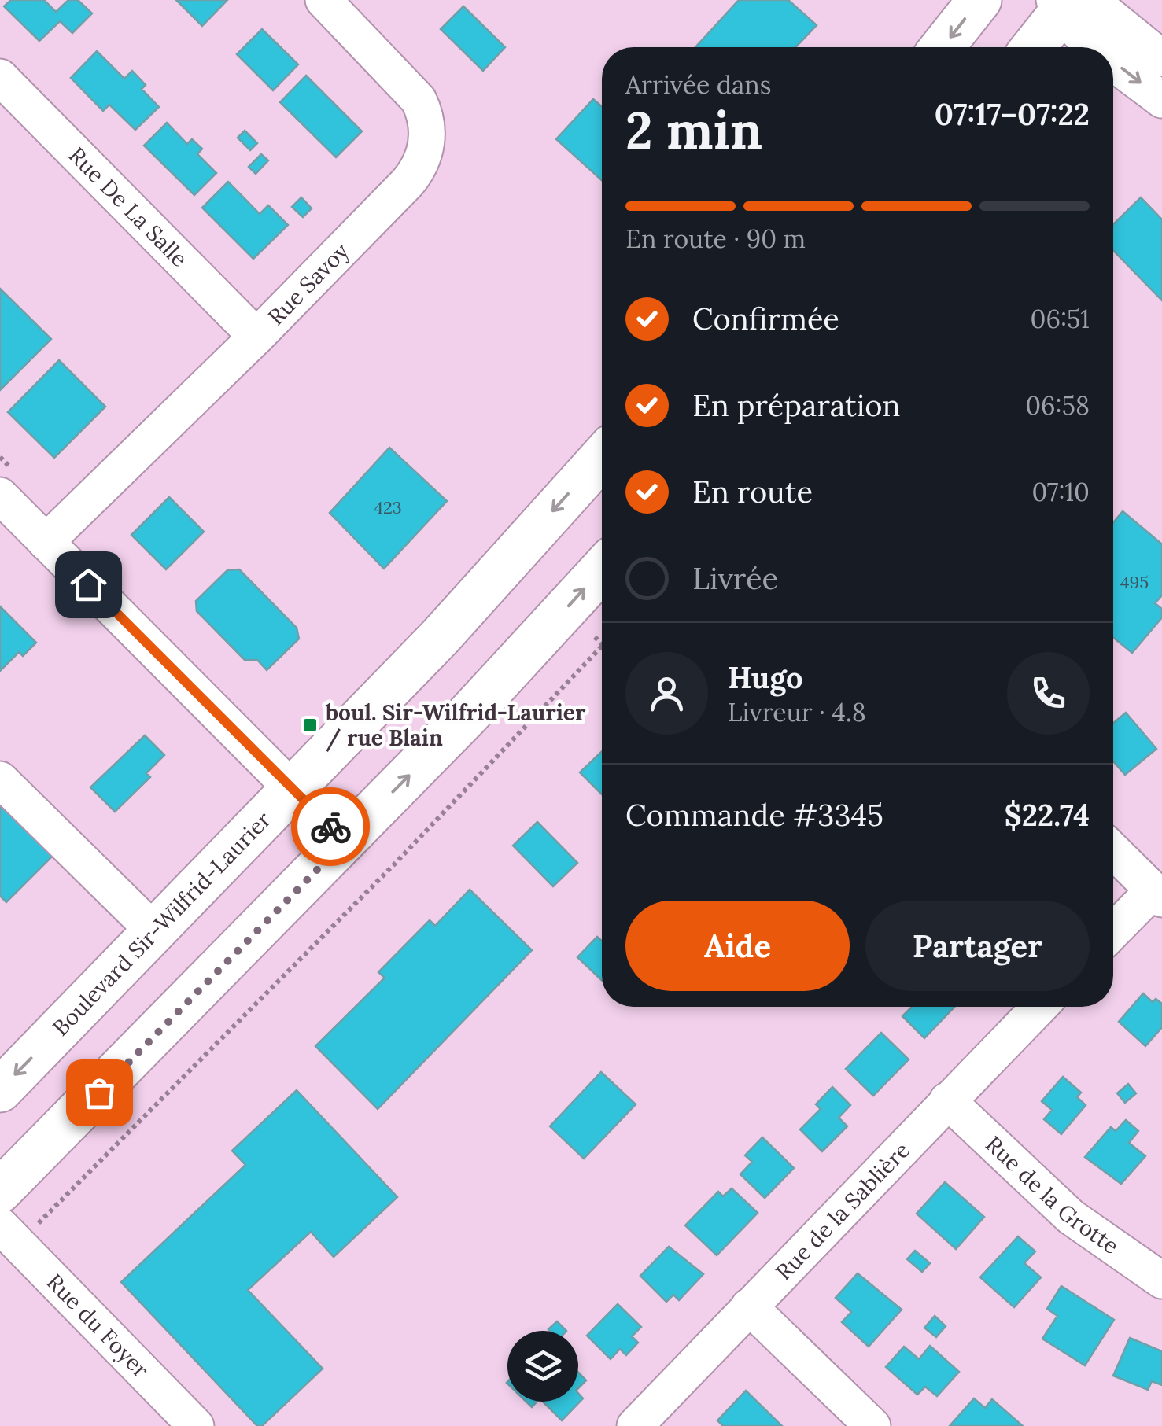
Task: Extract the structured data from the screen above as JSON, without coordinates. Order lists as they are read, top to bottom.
{
  "streets": {
    "main road": ["Boulevard Sir-Wilfrid-Laurier"],
    "street": [
      "Rue De La Salle",
      "Rue Savoy",
      "Rue de la Grotte",
      "Rue de la Sablière",
      "Rue du Foyer"
    ]
  },
  "crossings": [
    ["Rue De La Salle", "Rue Savoy"],
    ["Rue de la Grotte", "Rue de la Sablière"]
  ],
  "places": {
    "transit": ["boul. Sir-Wilfrid-Laurier / rue Blain"]
  },
  "house_numbers": ["423", "495"],
  "page": {
    "heading": ["2 min", "Arrivée dans", "07:17–07:22"],
    "panel": [
      "Hugo",
      "Livreur · 4.8",
      "Commande #3345",
      "$22.74"
    ],
    "bar": "En route · 90 m",
    "list": [
      ["Confirmée", "06:51"],
      ["En préparation", "06:58"],
      ["En route", "07:10"],
      "Livrée"
    ],
    "buttons": ["Aide", "Partager"]
  }
}
